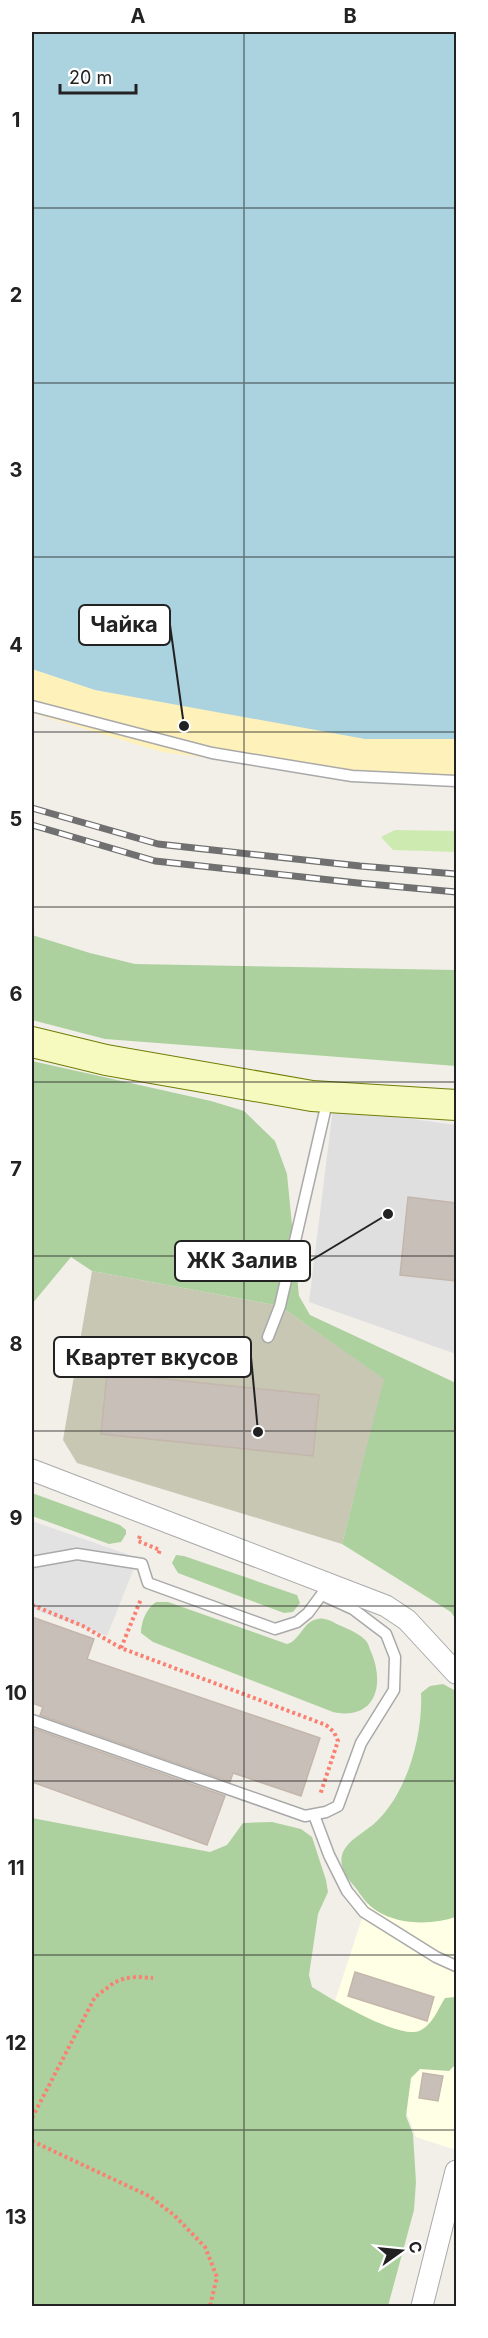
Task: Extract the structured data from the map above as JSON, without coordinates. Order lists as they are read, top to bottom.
{
  "places": ["Чайка", "ЖК Залив", "Квартет вкусов"],
  "scale_bar": "20 m",
  "north": "right",
  "grid": {
    "columns": ["A", "B"],
    "rows": [
      "1",
      "2",
      "3",
      "4",
      "5",
      "6",
      "7",
      "8",
      "9",
      "10",
      "11",
      "12",
      "13"
    ]
  }
}
